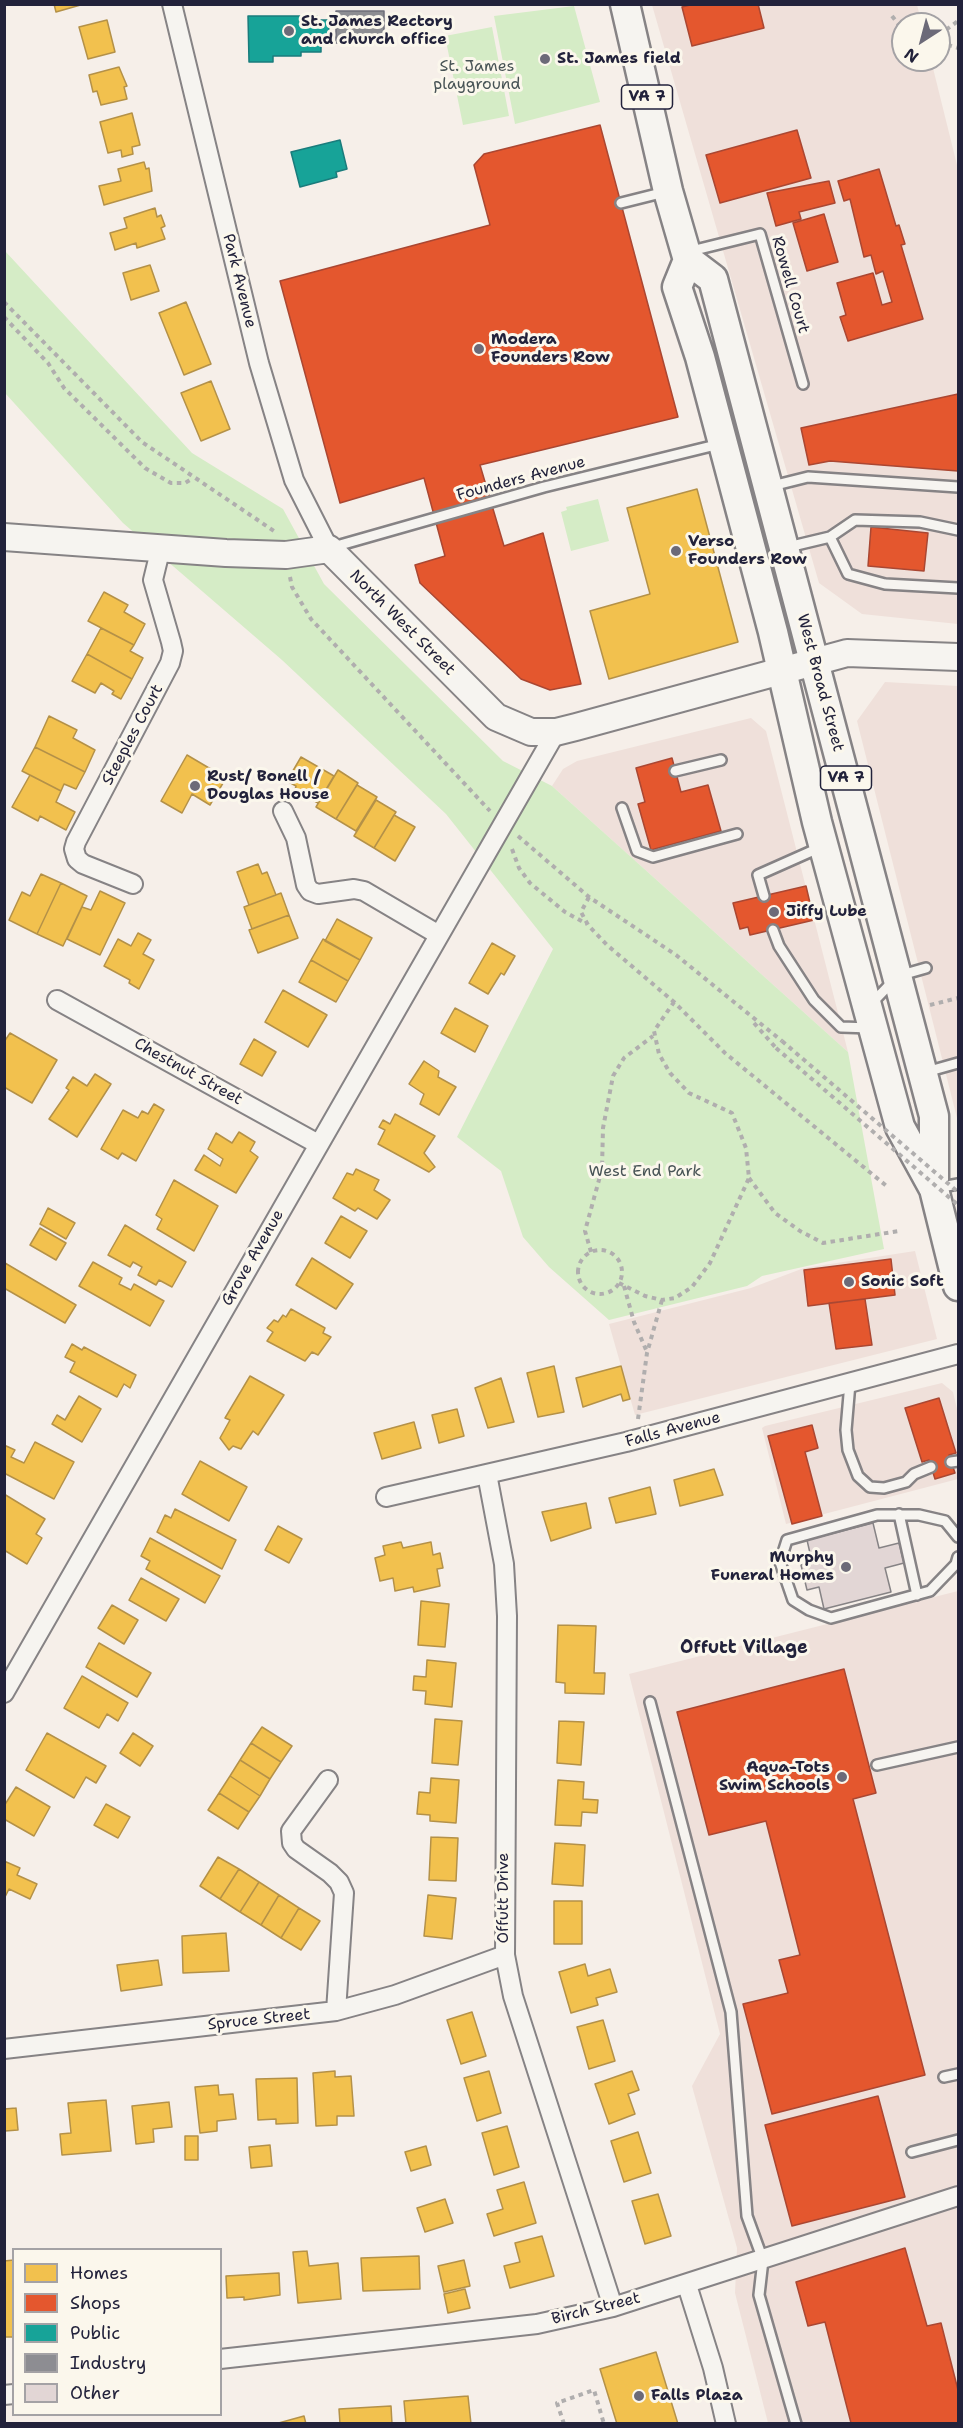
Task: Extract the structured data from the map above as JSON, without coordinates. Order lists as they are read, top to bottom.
{
  "streets": {
    "main road": ["VA 7", "North West Street", "West Broad Street"],
    "street": [
      "Park Avenue",
      "Steeples Court",
      "Chestnut Street",
      "Grove Avenue",
      "Falls Avenue",
      "Offutt Drive",
      "Spruce Street",
      "Birch Street"
    ],
    "lane": ["Rowell Court", "Founders Avenue"]
  },
  "crossings": [
    ["VA 7", "Rowell Court"],
    ["VA 7", "West Broad Street"],
    ["Park Avenue", "Founders Avenue"],
    ["Park Avenue", "North West Street"],
    ["Rowell Court", "West Broad Street"],
    ["Founders Avenue", "North West Street"],
    ["Founders Avenue", "West Broad Street"],
    ["North West Street", "West Broad Street"],
    ["North West Street", "Grove Avenue"],
    ["Chestnut Street", "Grove Avenue"],
    ["Falls Avenue", "Offutt Drive"],
    ["Offutt Drive", "Spruce Street"],
    ["Offutt Drive", "Birch Street"]
  ],
  "districts": ["Offutt Village"],
  "parks": ["St. James playground", "West End Park"],
  "places": [
    "St. James Rectory and church office",
    "St. James field",
    "Modera Founders Row",
    "Verso Founders Row",
    "Rust/ Bonell / Douglas House",
    "Jiffy Lube",
    "Sonic Soft",
    "Murphy Funeral Homes",
    "Aqua-Tots Swim Schools",
    "Falls Plaza"
  ],
  "legend": [
    "Homes",
    "Shops",
    "Public",
    "Industry",
    "Other"
  ],
  "north": "bottom left"
}
